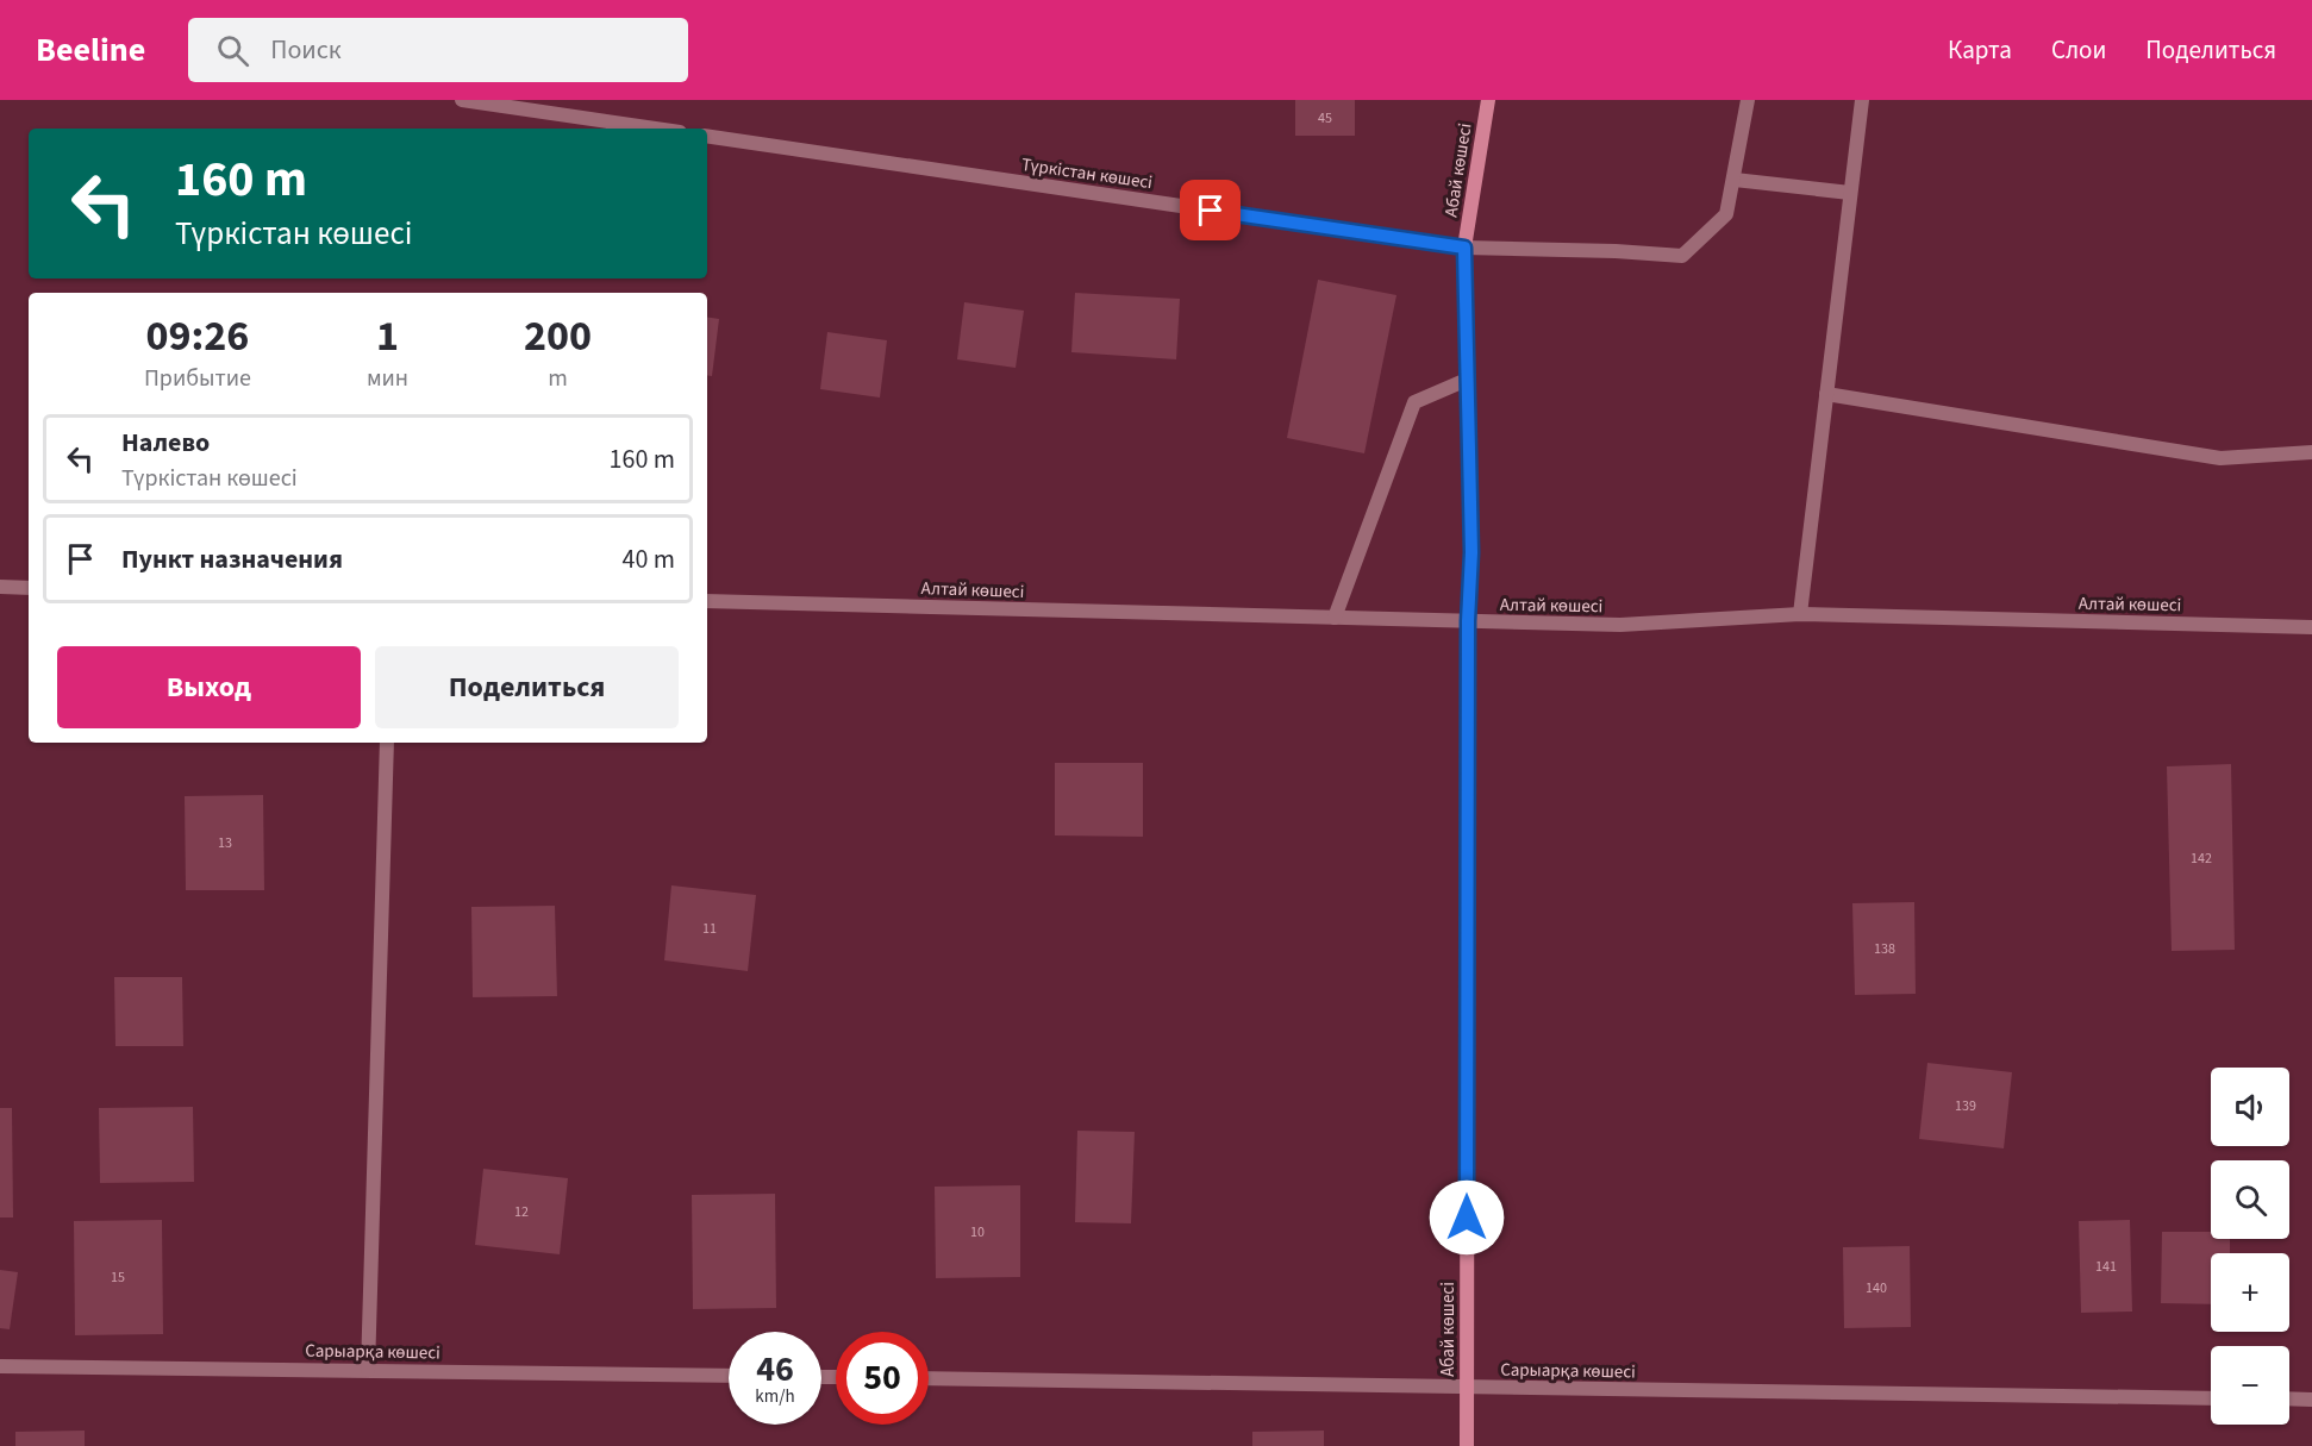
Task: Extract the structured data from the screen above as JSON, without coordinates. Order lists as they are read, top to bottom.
{
  "streets": {
    "main road": ["Абай көшесі"],
    "street": ["Түркістан көшесі", "Алтай көшесі", "Сарыарқа көшесі"]
  },
  "crossings": [
    ["Абай көшесі", "Түркістан көшесі"],
    ["Абай көшесі", "Алтай көшесі"],
    ["Абай көшесі", "Сарыарқа көшесі"]
  ],
  "house_numbers": [
    "45",
    "13",
    "142",
    "11",
    "138",
    "139",
    "12",
    "10",
    "141",
    "15",
    "140"
  ],
  "page": {
    "header": "Beeline",
    "search": "Поиск",
    "nav": ["Карта", "Слои", "Поделиться"],
    "turn": ["160 m", "Түркістан көшесі"],
    "eta": [
      "09:26",
      "Прибытие",
      "1",
      "мин",
      "200",
      "m"
    ],
    "list": [
      {
        "name": "Налево",
        "note": "Түркістан көшесі",
        "value": "160 m"
      },
      {
        "name": "Пункт назначения",
        "value": "40 m"
      }
    ],
    "buttons": ["Выход", "Поделиться"],
    "map_buttons": ["+", "−"],
    "speed": "46 km/h",
    "limit": "50"
  }
}
